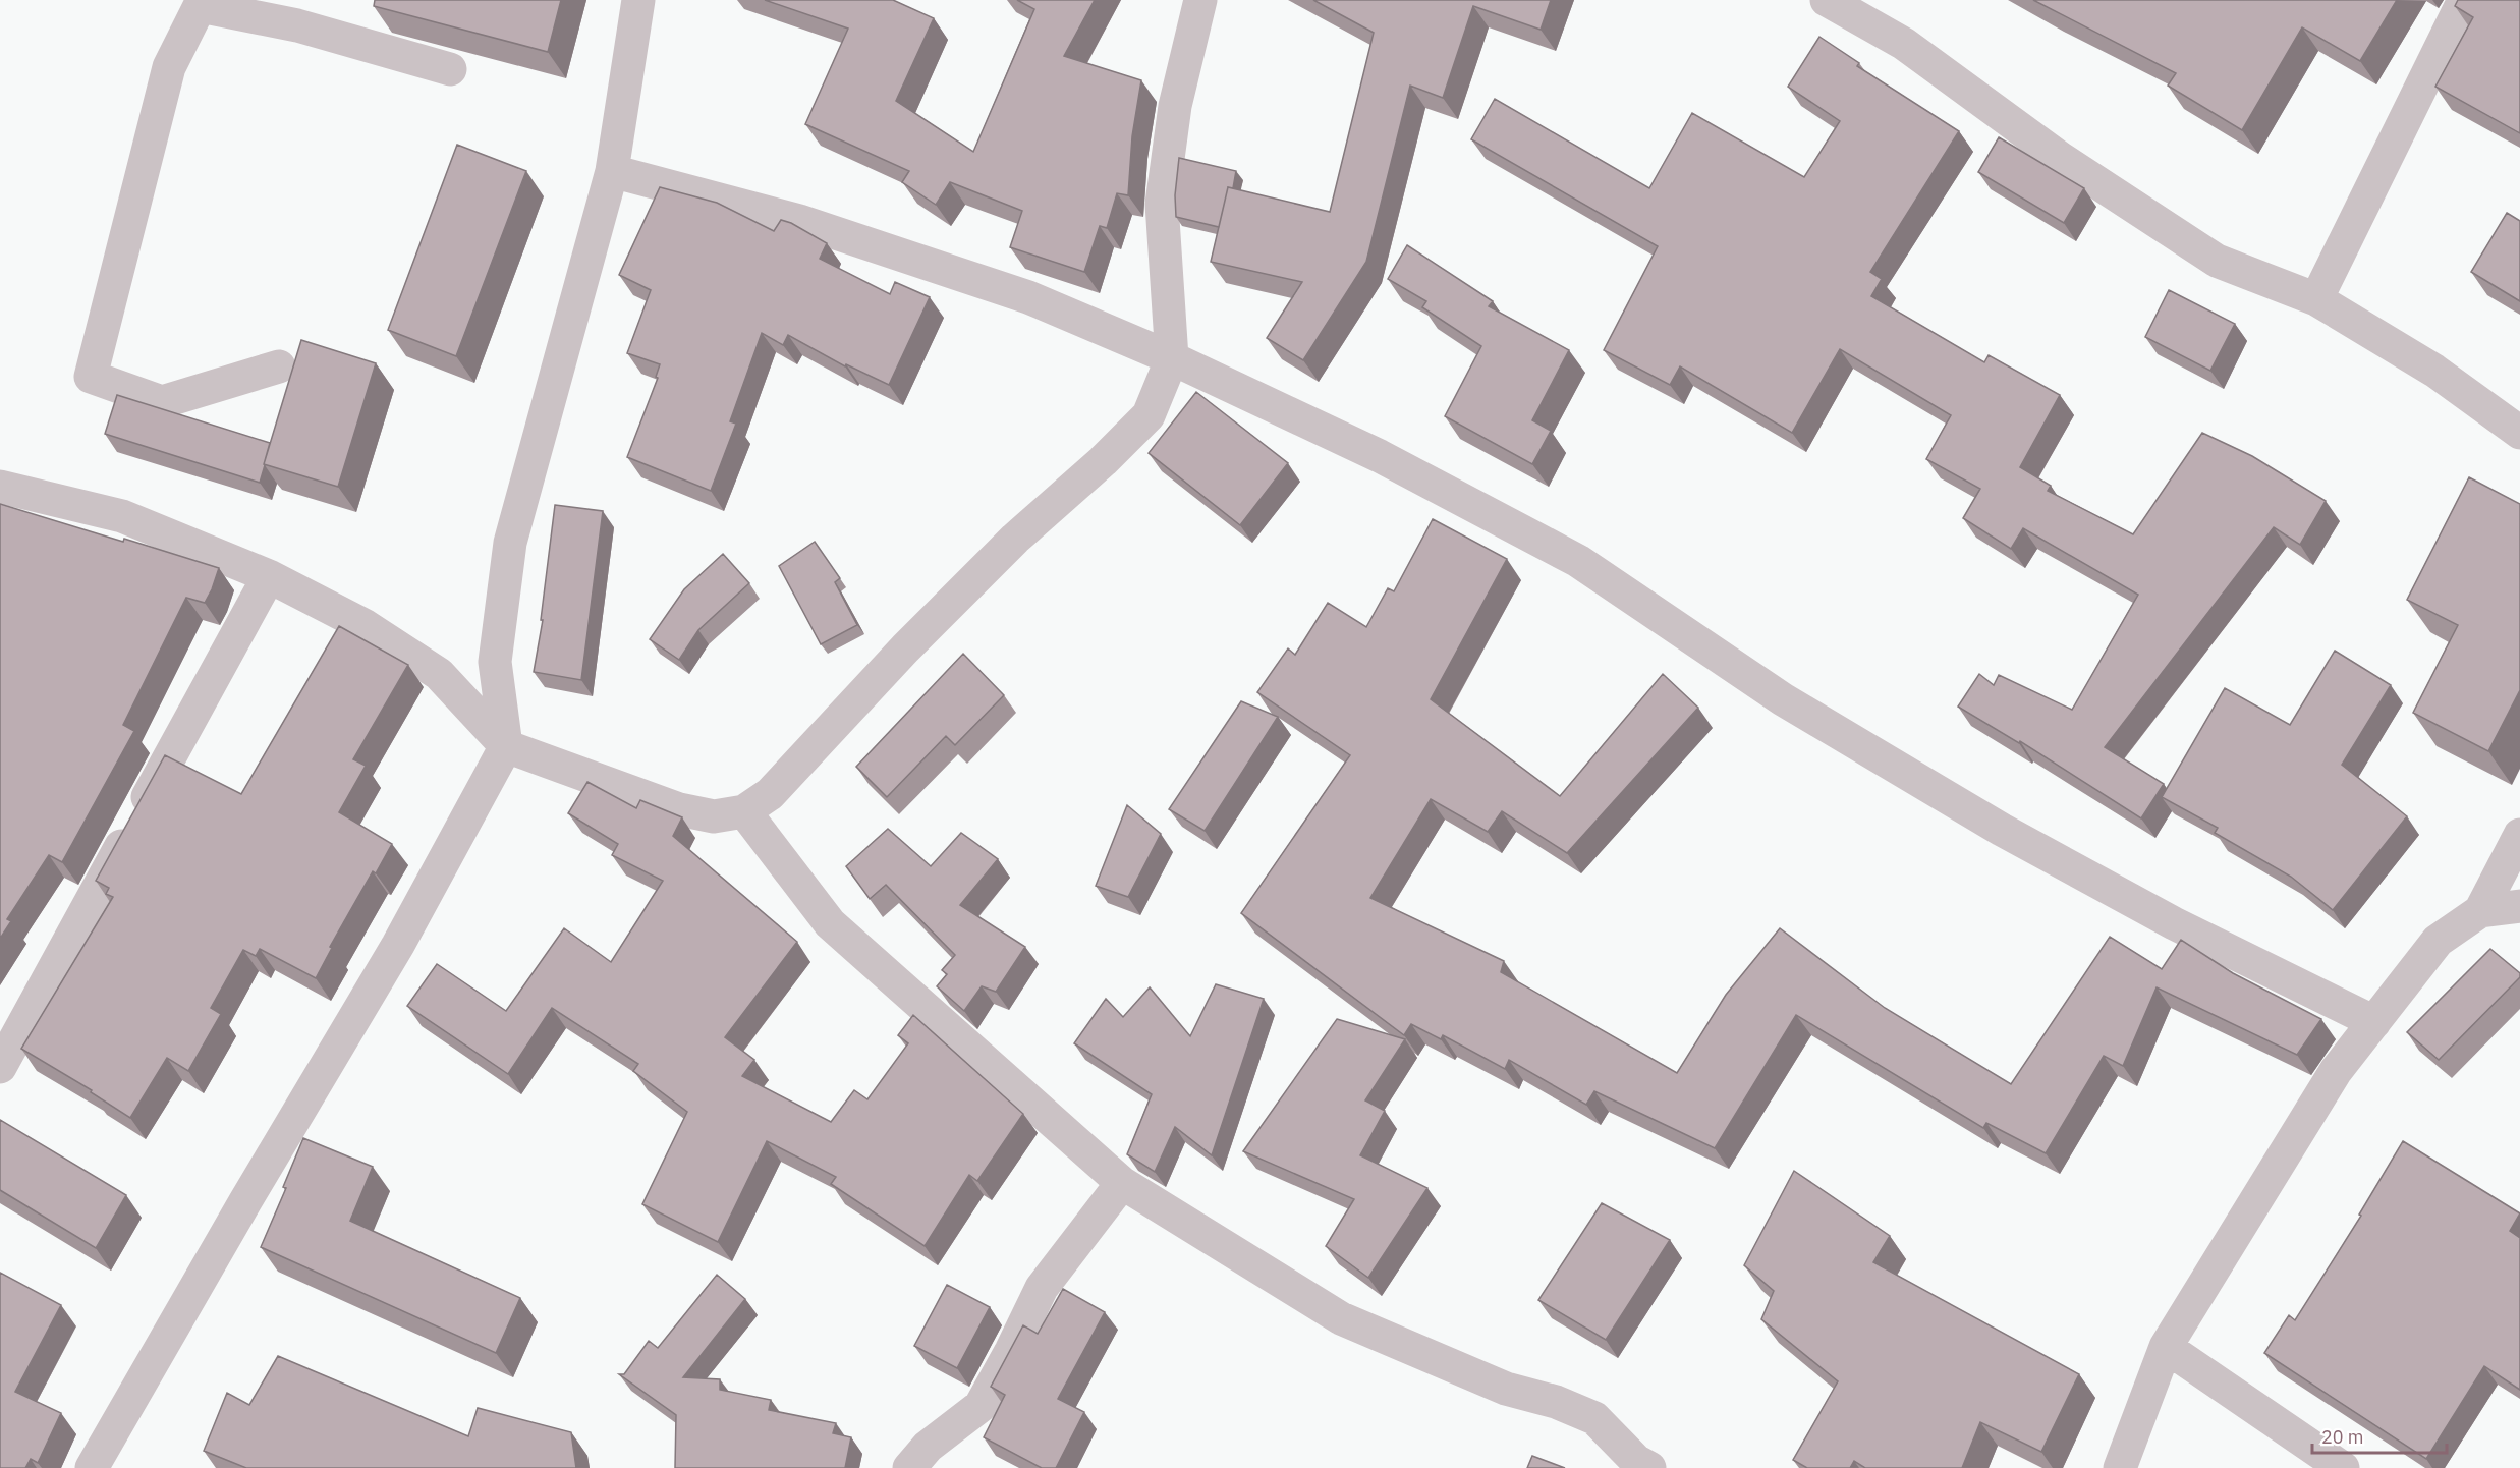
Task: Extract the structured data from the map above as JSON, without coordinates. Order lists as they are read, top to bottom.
{
  "scale_bar": "20 m"
}
